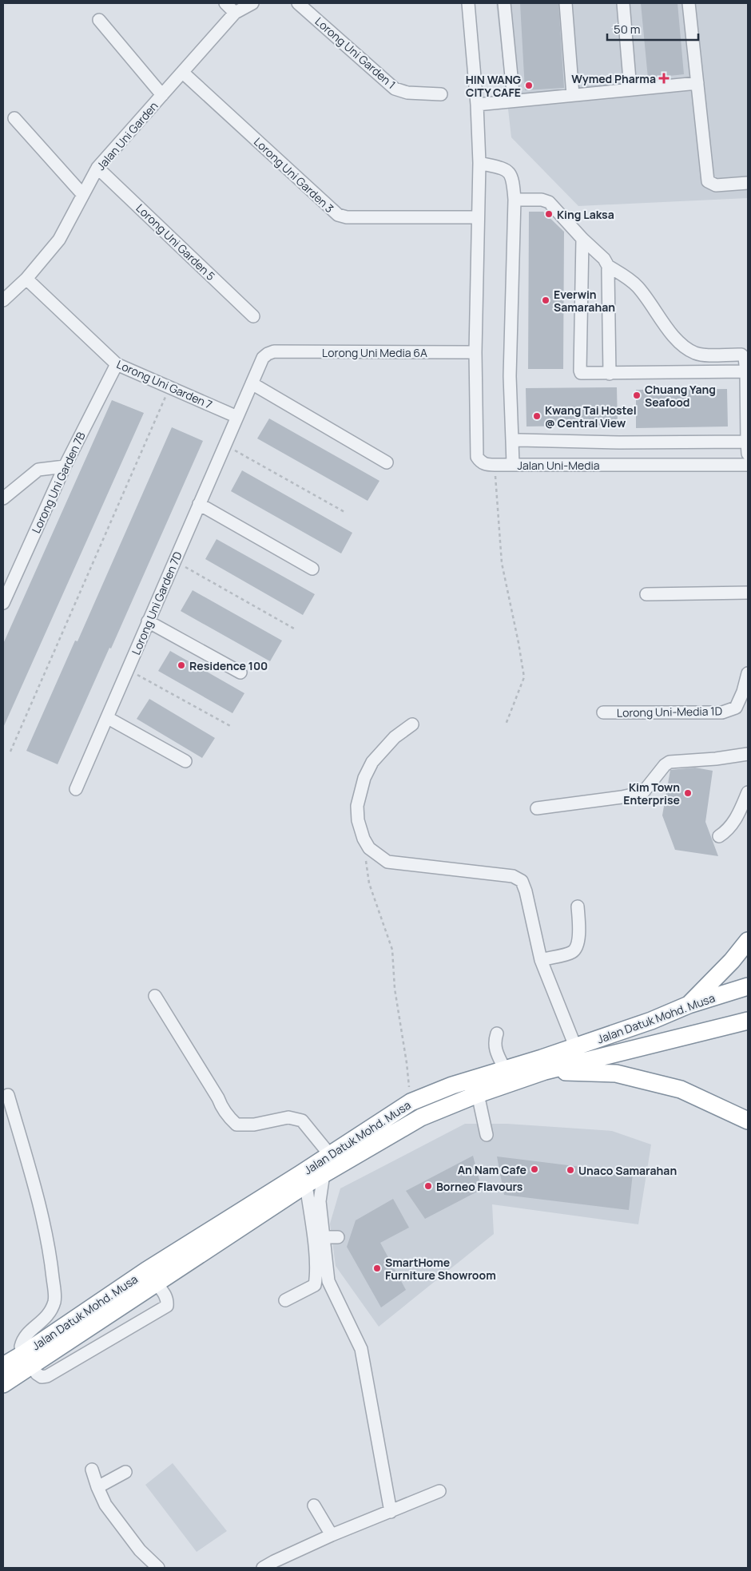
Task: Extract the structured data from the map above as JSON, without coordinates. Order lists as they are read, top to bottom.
{
  "streets": {
    "highway": ["Jalan Datuk Mohd. Musa"],
    "street": [
      "Lorong Uni Garden 1",
      "Jalan Uni Garden",
      "Lorong Uni Garden 3",
      "Lorong Uni Garden 5",
      "Lorong Uni Media 6A",
      "Lorong Uni Garden 7",
      "Jalan Uni-Media",
      "Lorong Uni Garden 7B",
      "Lorong Uni Garden 7D",
      "Lorong Uni-Media 1D"
    ]
  },
  "crossings": [
    ["Jalan Uni Garden", "Lorong Uni Garden 3"],
    ["Jalan Uni Garden", "Lorong Uni Garden 5"],
    ["Jalan Uni Garden", "Lorong Uni Garden 7"],
    ["Lorong Uni Media 6A", "Jalan Uni-Media"],
    ["Lorong Uni Media 6A", "Lorong Uni Garden 7D"],
    ["Lorong Uni Garden 7", "Lorong Uni Garden 7B"],
    ["Lorong Uni Garden 7", "Lorong Uni Garden 7D"]
  ],
  "places": {
    "health": ["Wymed Pharma"],
    "other": [
      "HIN WANG CITY CAFE",
      "King Laksa",
      "Everwin Samarahan",
      "Chuang Yang Seafood",
      "Kwang Tai Hostel @ Central View",
      "Residence 100",
      "Kim Town Enterprise",
      "An Nam Cafe",
      "Unaco Samarahan",
      "Borneo Flavours",
      "SmartHome Furniture Showroom"
    ]
  },
  "scale_bar": "50 m"
}
